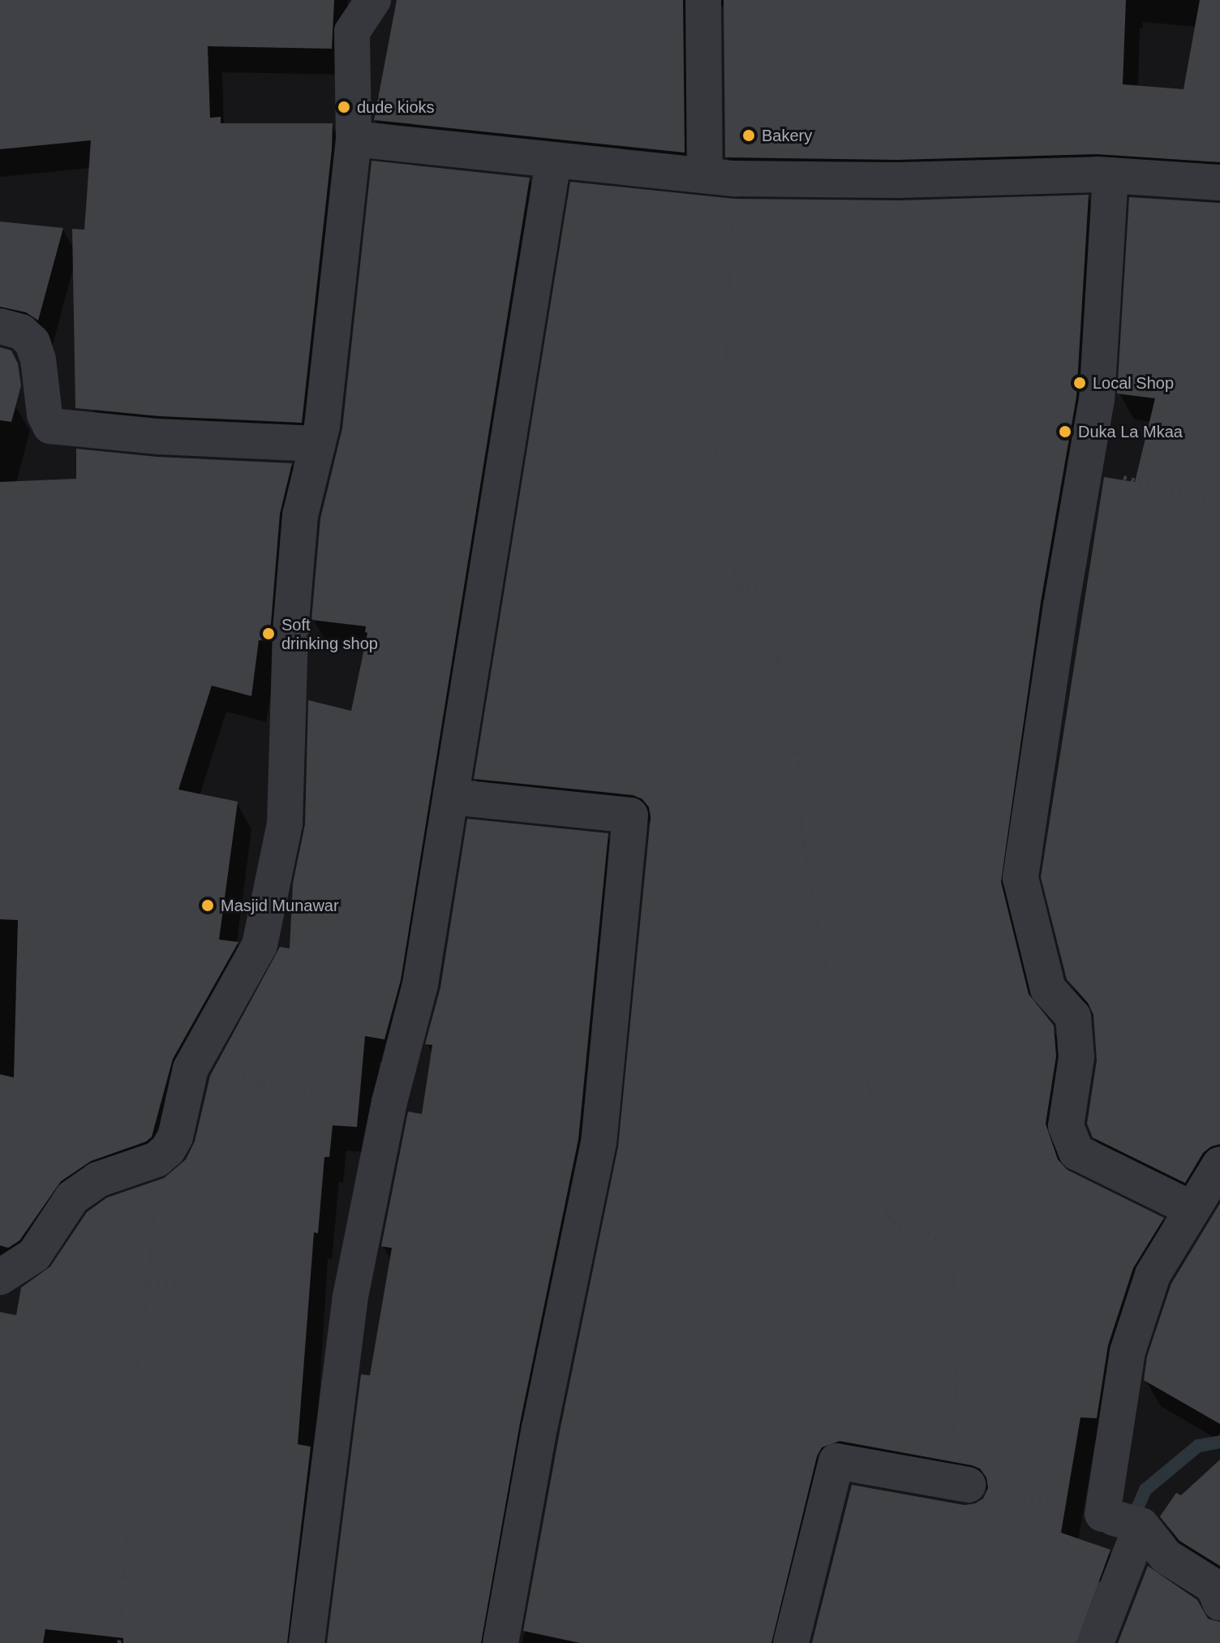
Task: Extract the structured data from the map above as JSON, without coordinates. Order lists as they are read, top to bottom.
{
  "places": [
    "dude kioks",
    "Bakery",
    "Local Shop",
    "Duka La Mkaa",
    "Soft drinking shop",
    "Masjid Munawar"
  ]
}
